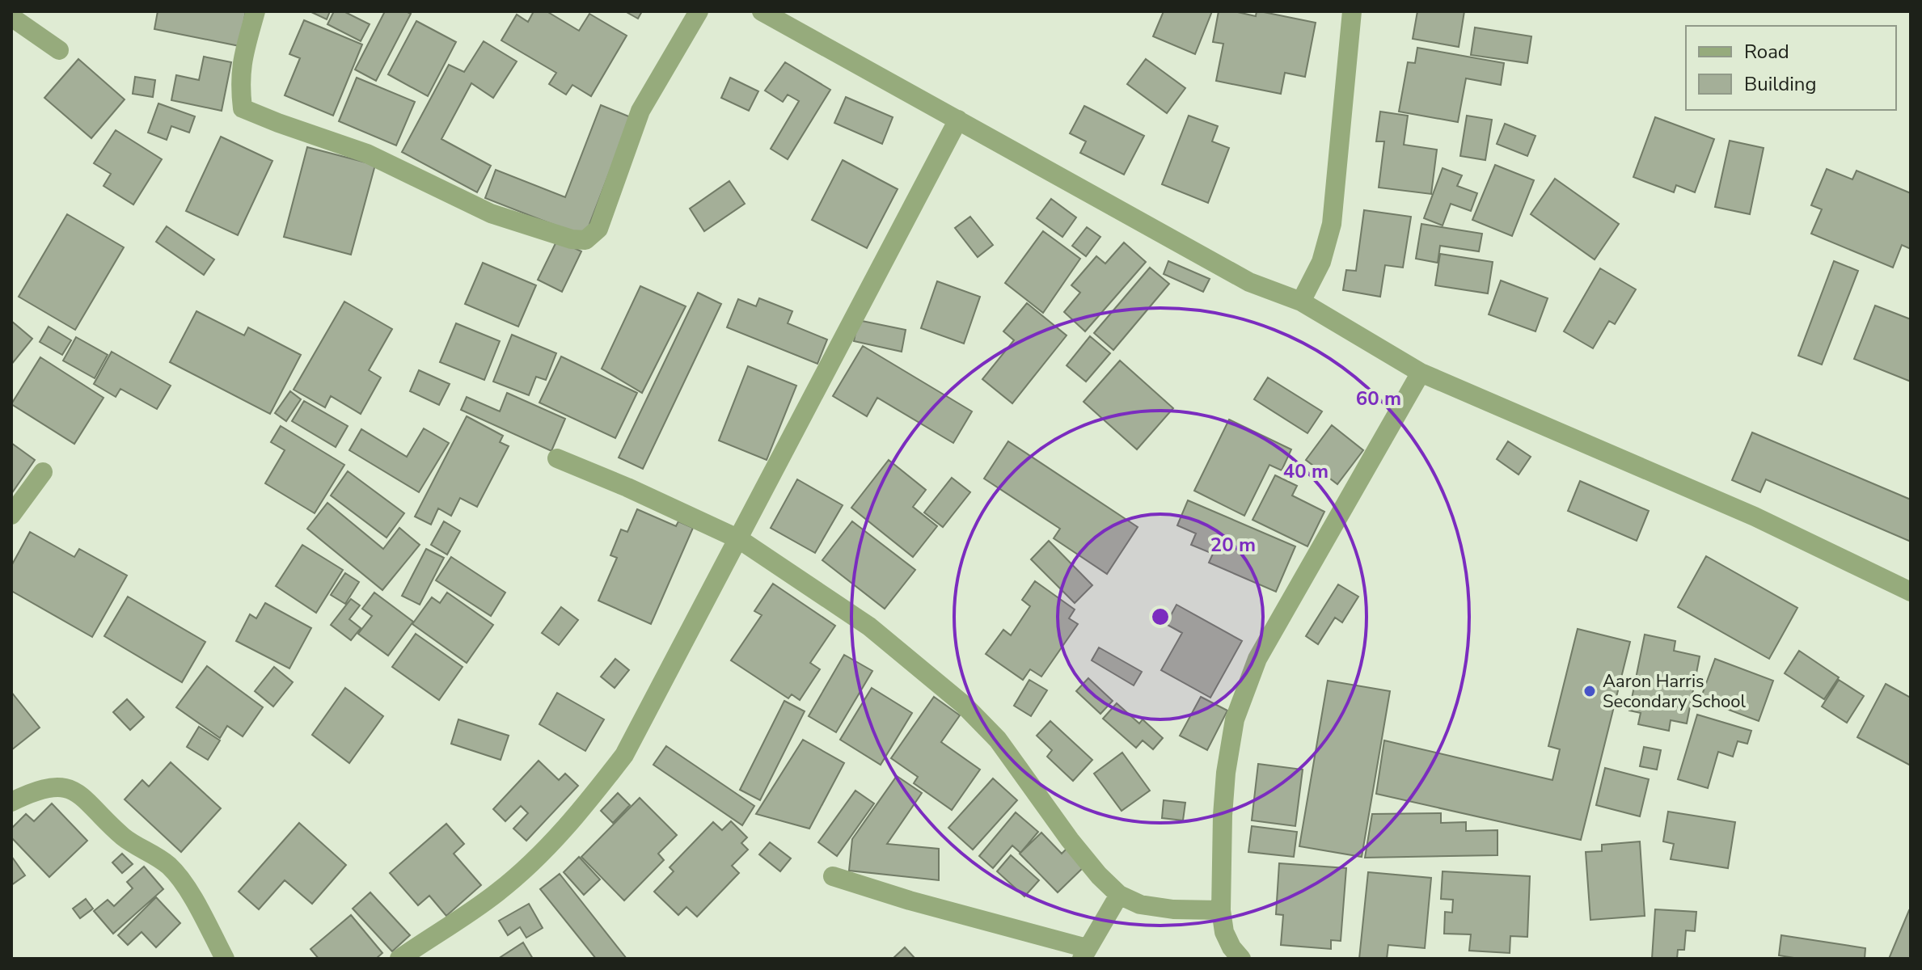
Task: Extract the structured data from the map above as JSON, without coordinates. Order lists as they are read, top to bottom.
{
  "places": ["Aaron Harris Secondary School"],
  "legend": ["Road", "Building"],
  "rings": ["60 m", "40 m", "20 m"]
}
